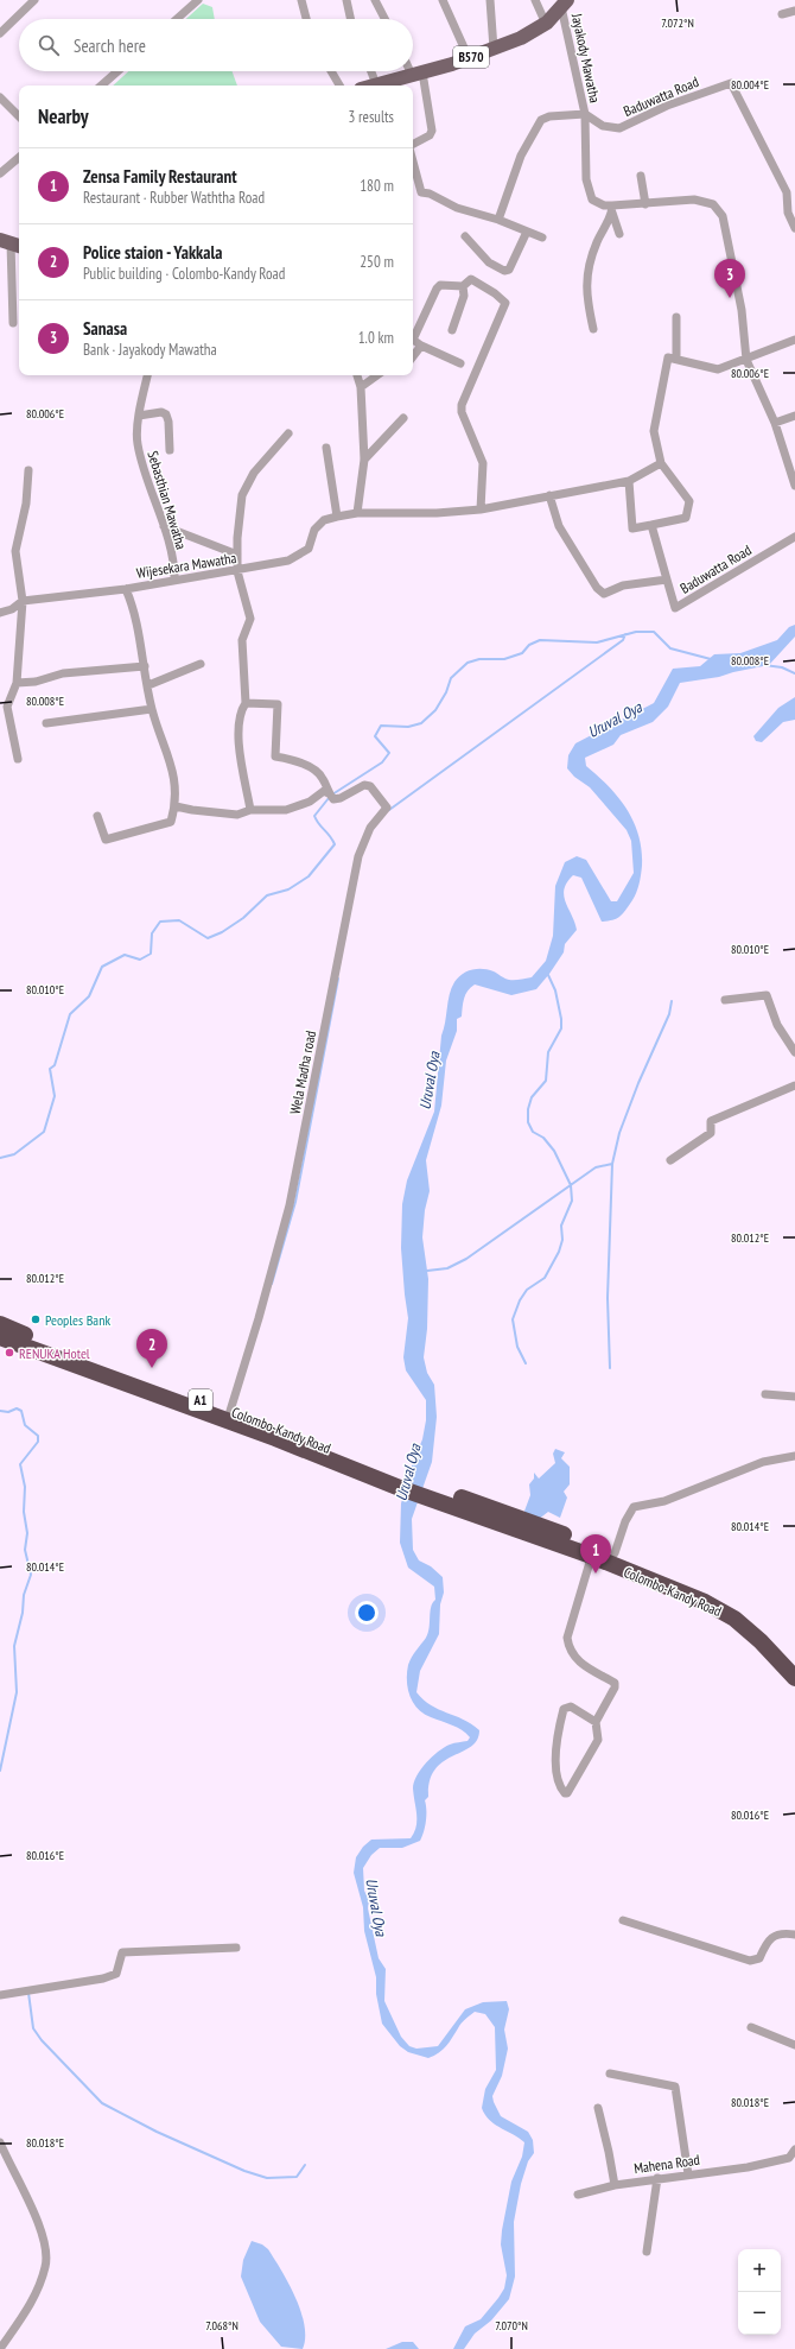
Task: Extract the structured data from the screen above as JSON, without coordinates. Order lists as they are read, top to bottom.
{
  "streets": {
    "highway": ["A1", "Colombo-Kandy Road"],
    "main road": ["B570"],
    "street": [
      "Jayakody Mawatha",
      "Baduwatta Road",
      "Sebasthian Mawatha",
      "Wijesekara Mawatha",
      "Wela Madha road",
      "Mahena Road"
    ]
  },
  "crossings": [
    ["B570", "Jayakody Mawatha"],
    ["Jayakody Mawatha", "Baduwatta Road"],
    ["Sebasthian Mawatha", "Wijesekara Mawatha"],
    ["Wela Madha road", "Colombo-Kandy Road"]
  ],
  "water": ["Uruval Oya"],
  "places": ["Peoples Bank", "RENUKA Hotel"],
  "page": {
    "search": "Search here",
    "heading": ["Nearby", "3 results"],
    "list": [
      {
        "mark": "1",
        "name": "Zensa Family Restaurant",
        "note": "Restaurant · Rubber Waththa Road",
        "value": "180 m"
      },
      {
        "mark": "2",
        "name": "Police staion - Yakkala",
        "note": "Public building · Colombo-Kandy Road",
        "value": "250 m"
      },
      {
        "mark": "3",
        "name": "Sanasa",
        "note": "Bank · Jayakody Mawatha",
        "value": "1.0 km"
      }
    ],
    "pins": ["3", "2", "1"],
    "map_buttons": ["+", "−"]
  },
  "coordinates": [
    "7.072°N",
    "80.004°E",
    "80.006°E",
    "80.008°E",
    "80.010°E",
    "80.012°E",
    "80.014°E",
    "80.016°E",
    "80.018°E",
    "7.068°N",
    "7.070°N"
  ]
}
